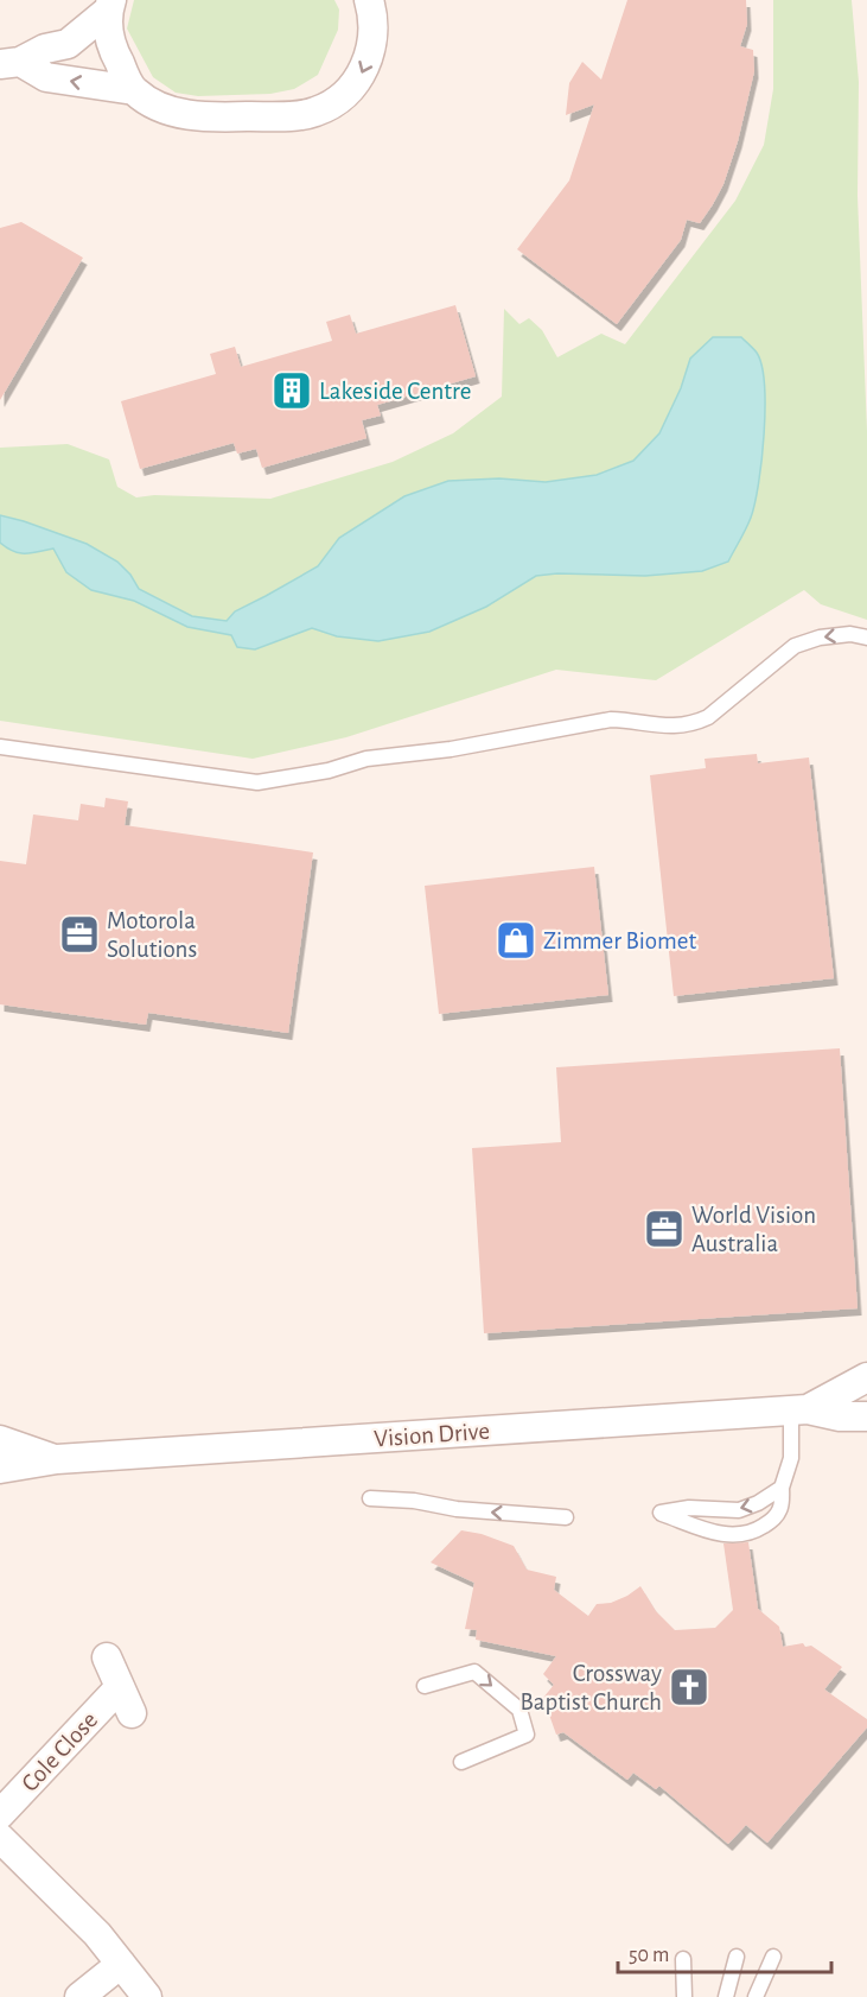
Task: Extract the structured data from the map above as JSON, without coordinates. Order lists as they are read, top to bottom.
{
  "streets": {
    "street": ["Vision Drive", "Cole Close"]
  },
  "places": {
    "building": ["Lakeside Centre"],
    "office": ["Motorola Solutions", "World Vision Australia"],
    "shop": ["Zimmer Biomet"],
    "church": ["Crossway Baptist Church"]
  },
  "scale_bar": "50 m"
}
